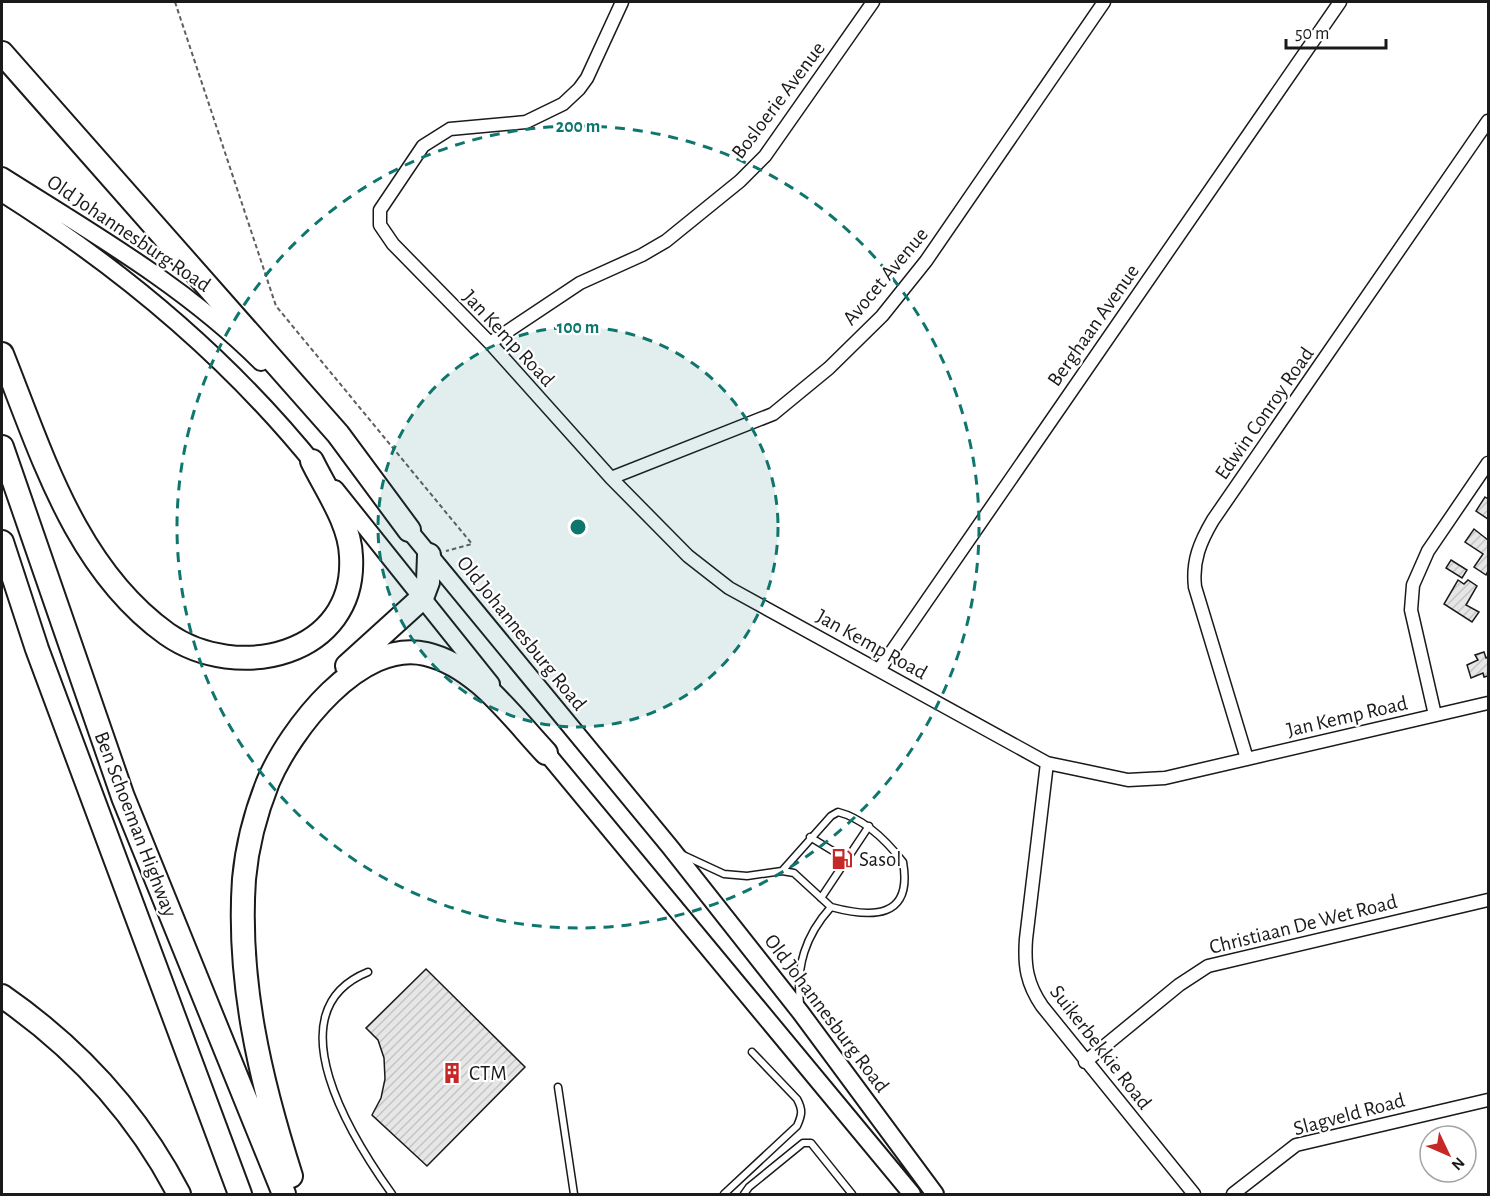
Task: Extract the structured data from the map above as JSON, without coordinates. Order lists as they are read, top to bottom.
{
  "streets": {
    "highway": ["Ben Schoeman Highway"],
    "main road": ["Old Johannesburg Road"],
    "street": [
      "Bosloerie Avenue",
      "Avocet Avenue",
      "Berghaan Avenue",
      "Jan Kemp Road",
      "Edwin Conroy Road",
      "Christiaan De Wet Road",
      "Suikerbekkie Road",
      "Slagveld Road"
    ]
  },
  "crossings": [
    ["Bosloerie Avenue", "Jan Kemp Road"],
    ["Avocet Avenue", "Jan Kemp Road"],
    ["Berghaan Avenue", "Jan Kemp Road"],
    ["Jan Kemp Road", "Edwin Conroy Road"],
    ["Jan Kemp Road", "Suikerbekkie Road"],
    ["Christiaan De Wet Road", "Suikerbekkie Road"]
  ],
  "places": {
    "fuel station": ["Sasol"],
    "building": ["CTM"]
  },
  "scale_bar": "50 m",
  "north": "bottom right",
  "rings": ["200 m", "100 m"]
}
